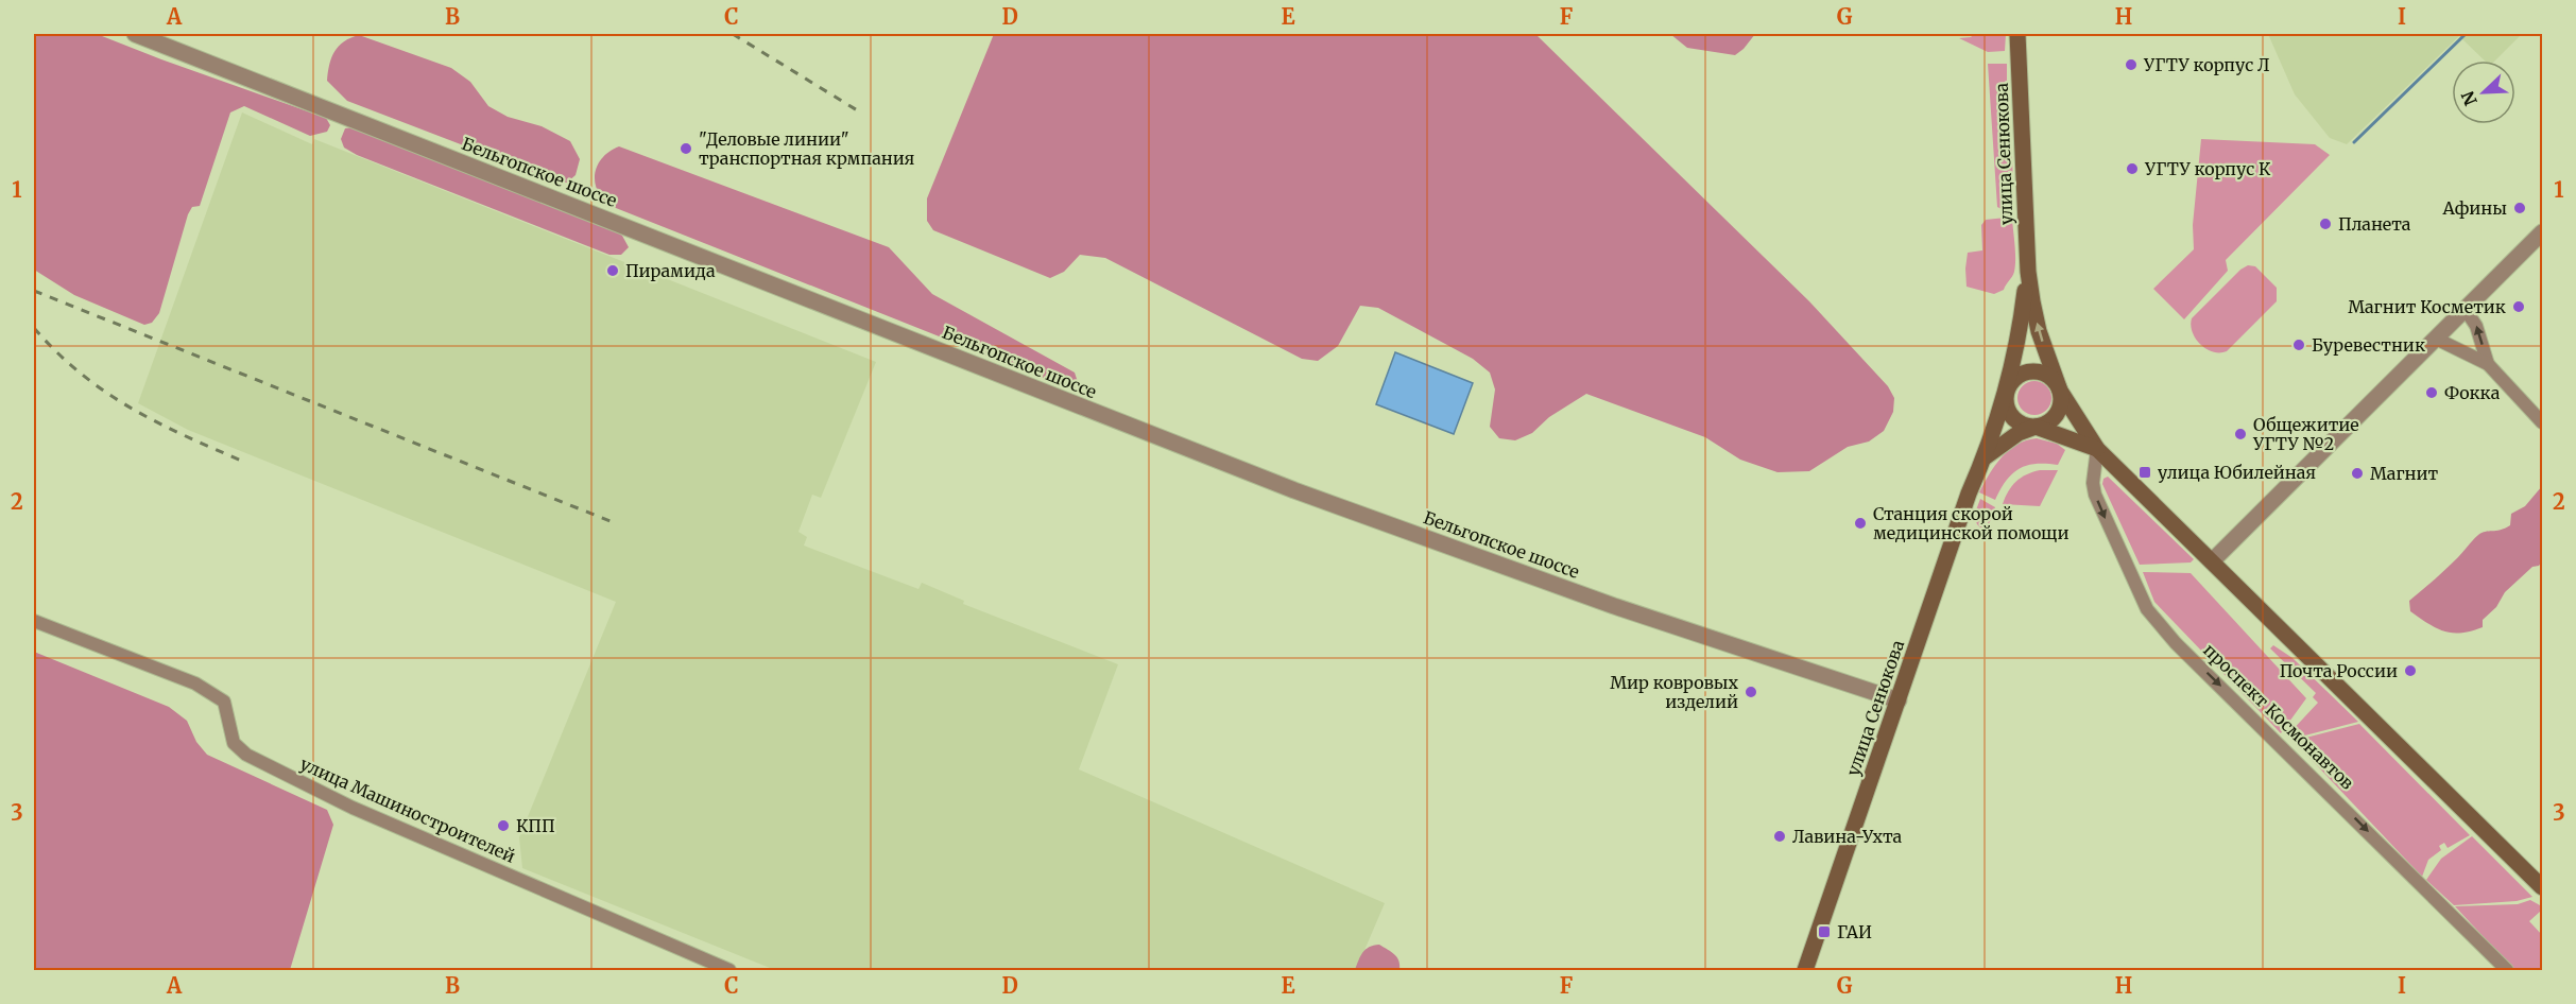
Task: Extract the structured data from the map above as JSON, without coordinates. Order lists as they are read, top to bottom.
{
  "streets": {
    "main road": ["улица Сенюкова"],
    "street": ["Бельгопское шоссе", "проспект Космонавтов", "улица Машиностроителей"]
  },
  "crossings": [
    ["улица Сенюкова", "Бельгопское шоссе"]
  ],
  "one_way": ["проспект Космонавтов"],
  "places": {
    "other": [
      "УГТУ корпус Л",
      "\"Деловые линии\" транспортная крмпания",
      "УГТУ корпус К",
      "Афины",
      "Планета",
      "Пирамида",
      "Магнит Косметик",
      "Буревестник",
      "Фокка",
      "Общежитие УГТУ №2",
      "Магнит",
      "Станция скорой медицинской помощи",
      "Почта России",
      "Мир ковровых изделий",
      "КПП",
      "Лавина-Ухта"
    ],
    "transit": ["улица Юбилейная", "ГАИ"]
  },
  "north": "bottom left",
  "grid": {
    "columns": [
      "A",
      "B",
      "C",
      "D",
      "E",
      "F",
      "G",
      "H",
      "I"
    ],
    "rows": ["1", "2", "3"]
  }
}
